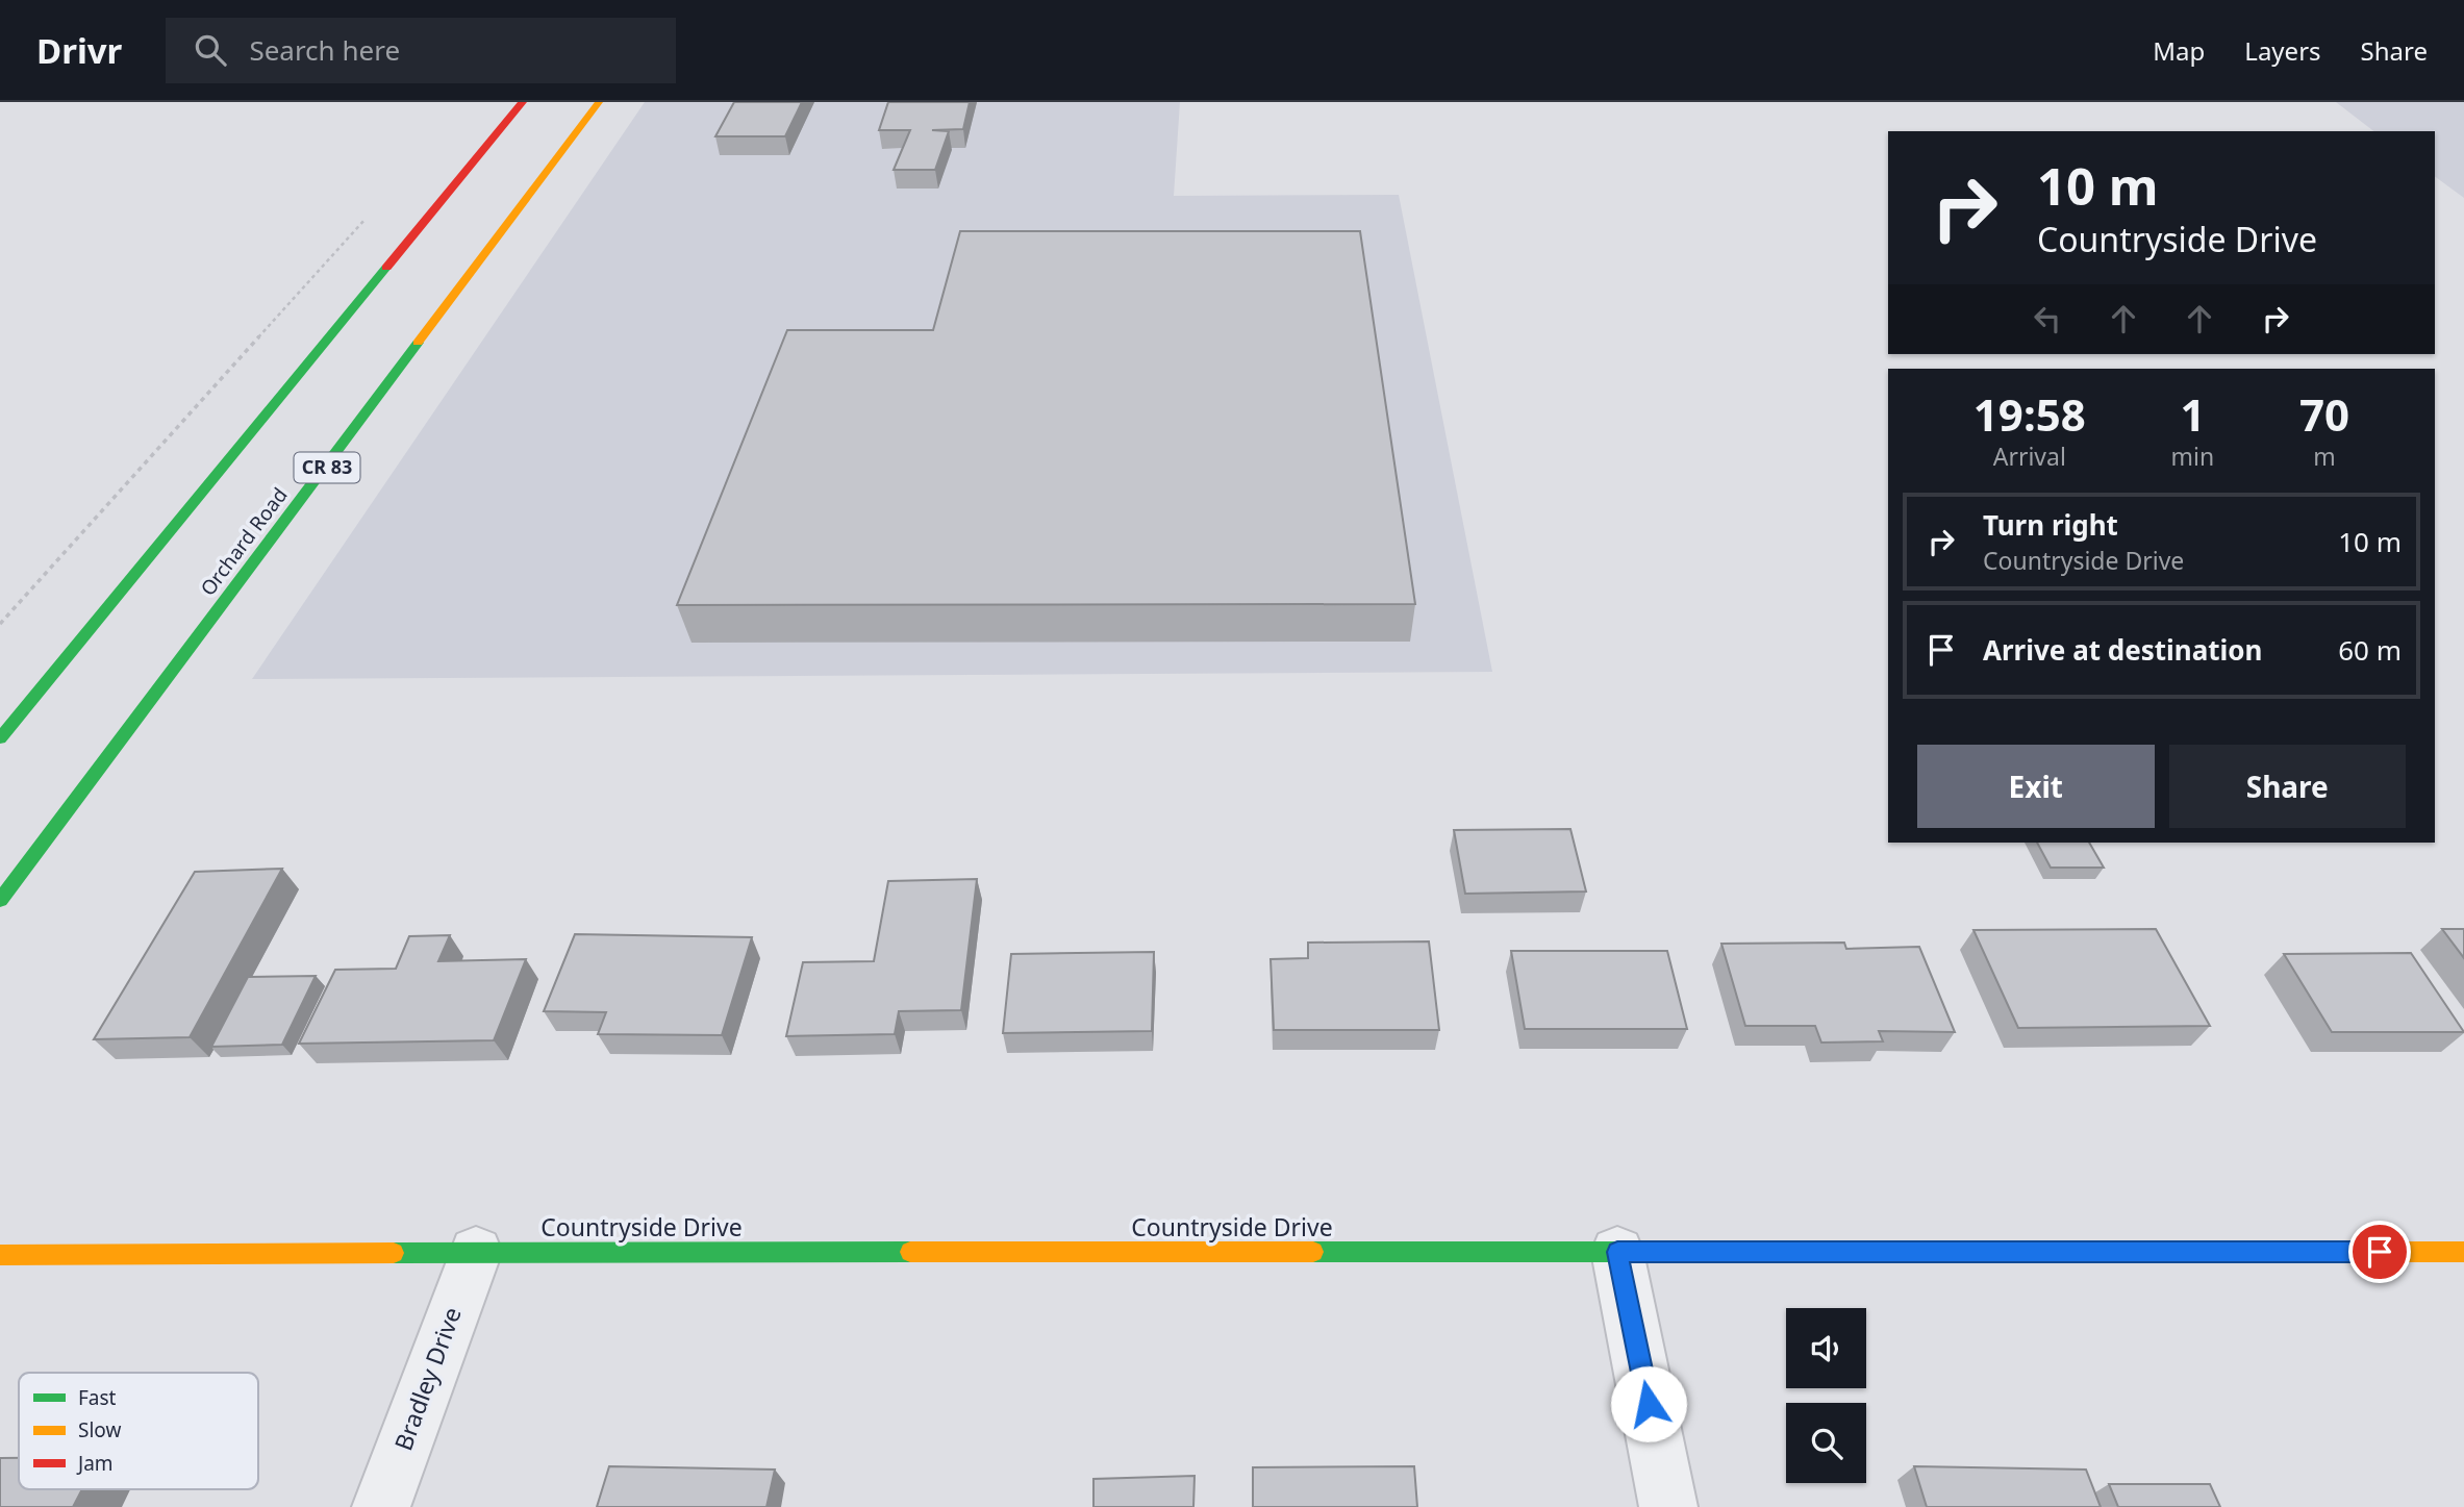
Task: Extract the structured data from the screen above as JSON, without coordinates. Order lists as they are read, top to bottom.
{
  "streets": {
    "main road": ["CR 83", "Orchard Road", "Countryside Drive"],
    "street": ["Bradley Drive"]
  },
  "crossings": [
    ["Countryside Drive", "Bradley Drive"]
  ],
  "legend": ["Fast", "Slow", "Jam"],
  "page": {
    "header": "Drivr",
    "search": "Search here",
    "nav": ["Map", "Layers", "Share"],
    "turn": ["10 m", "Countryside Drive"],
    "eta": [
      "19:58",
      "Arrival",
      "1",
      "min",
      "70",
      "m"
    ],
    "list": [
      {
        "name": "Turn right",
        "note": "Countryside Drive",
        "value": "10 m"
      },
      {
        "name": "Arrive at destination",
        "value": "60 m"
      }
    ],
    "buttons": ["Exit", "Share"]
  }
}
